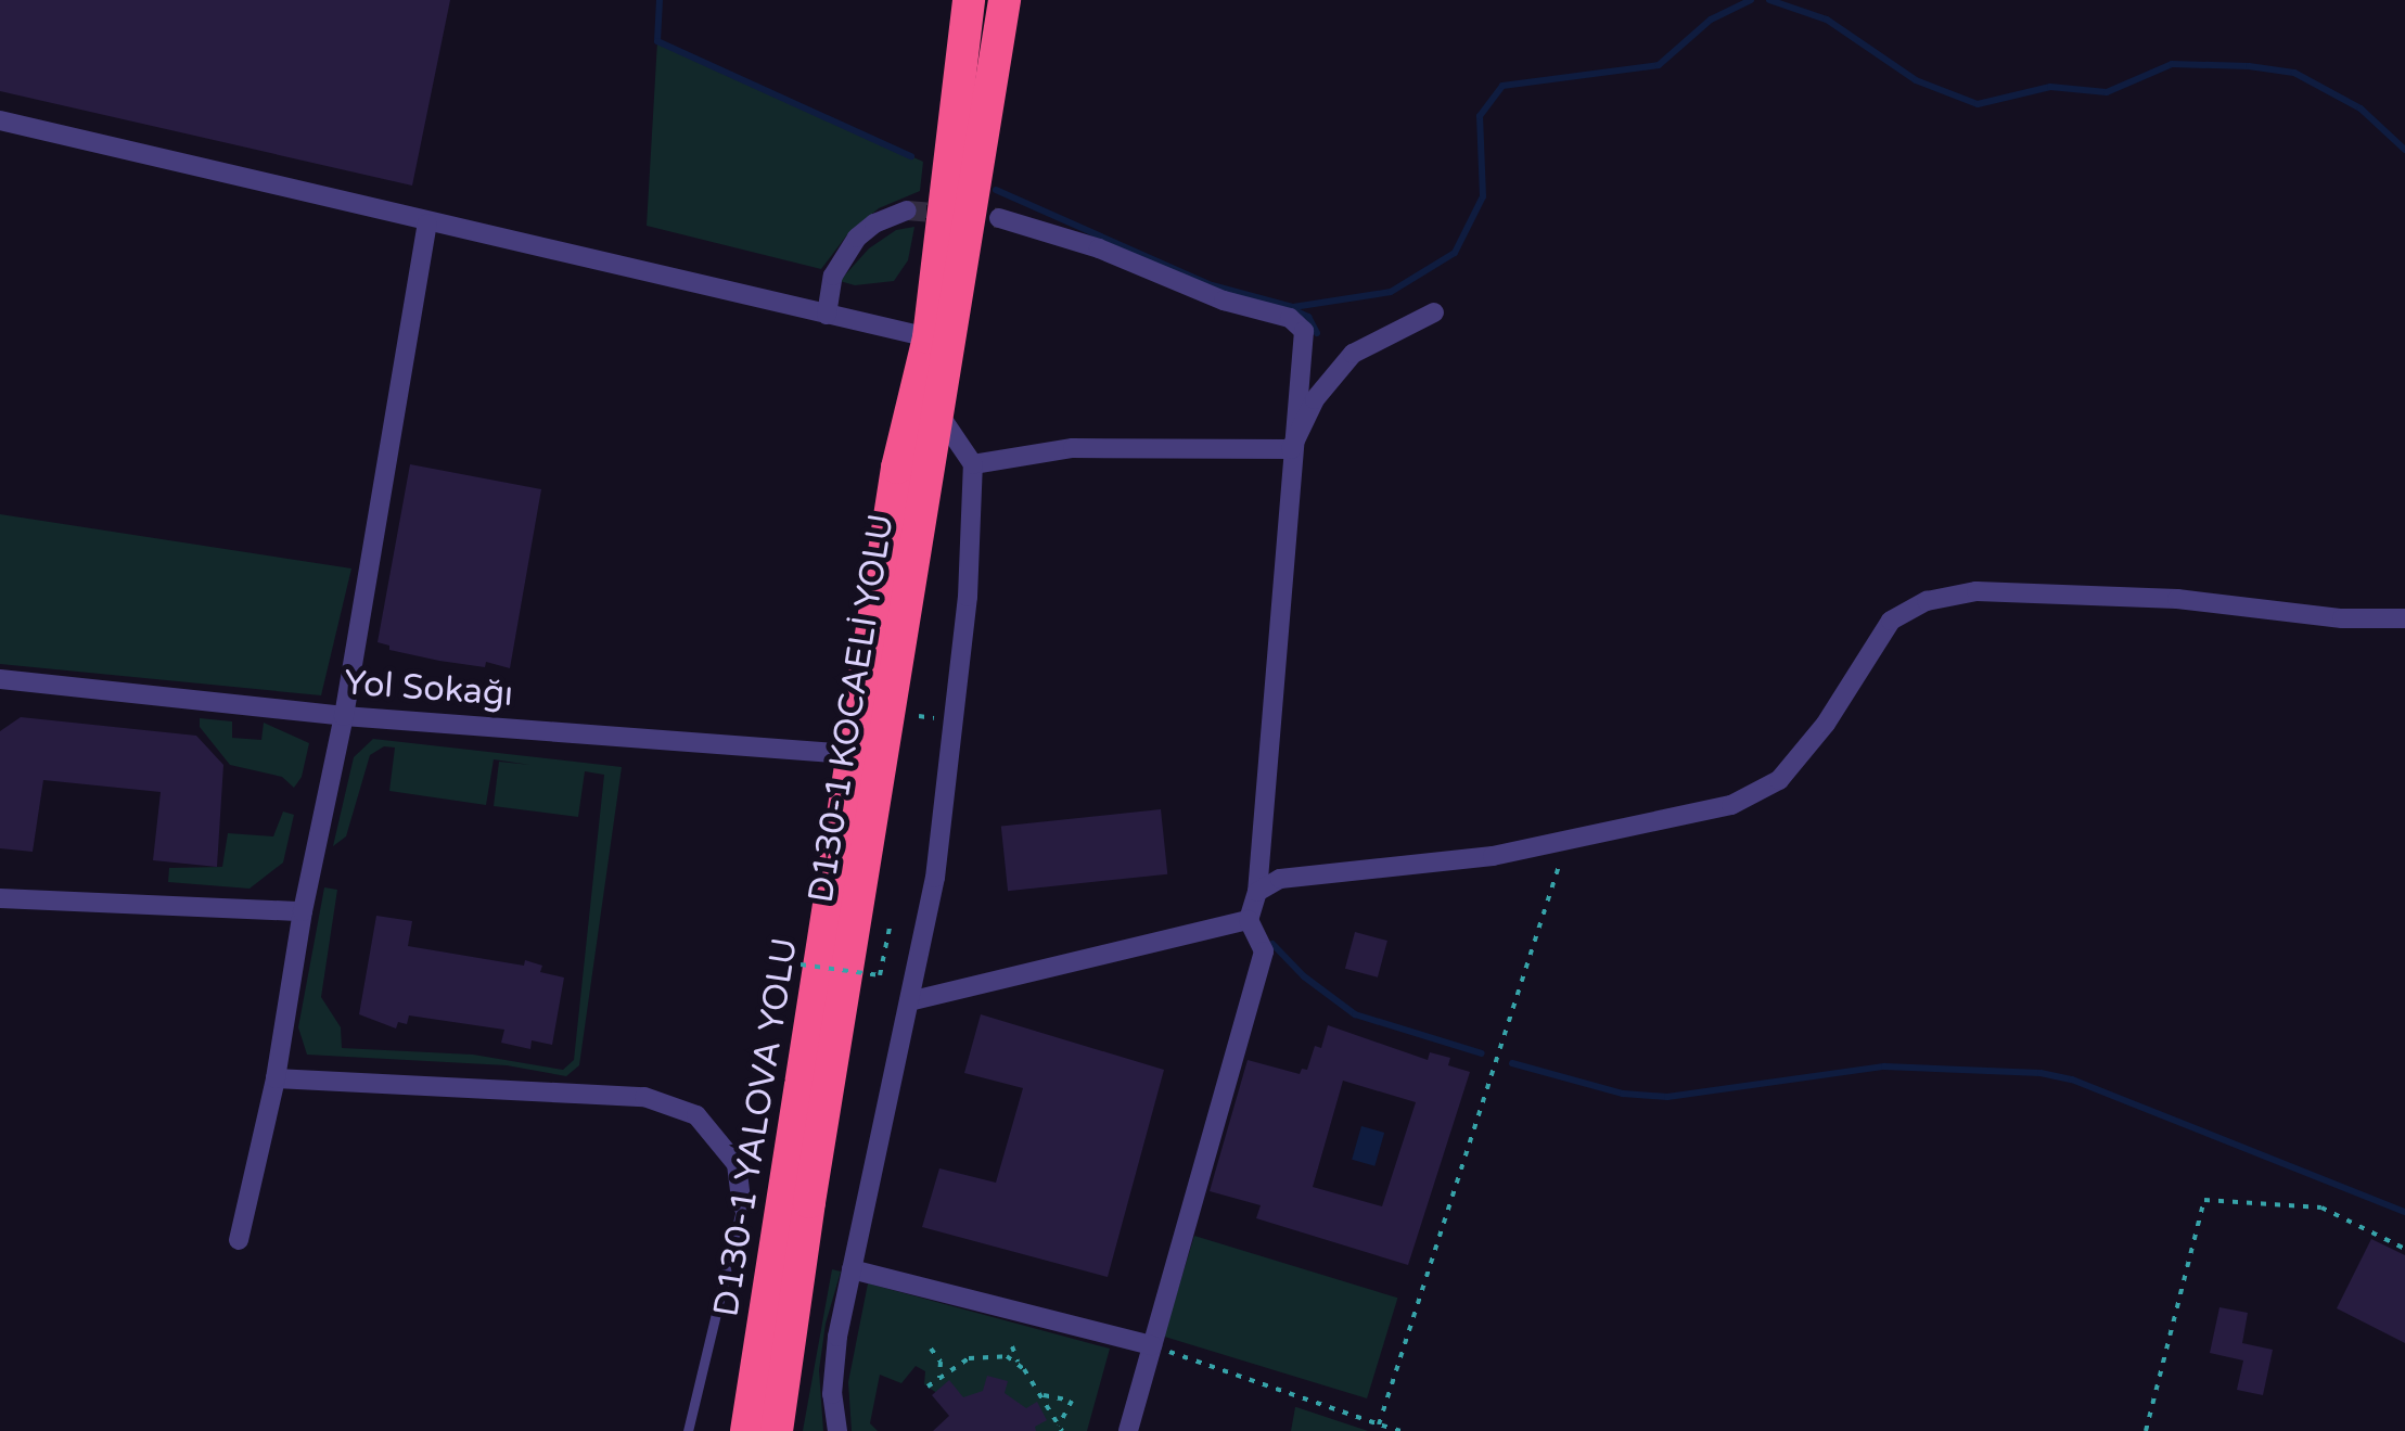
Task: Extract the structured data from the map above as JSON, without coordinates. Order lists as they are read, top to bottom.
{
  "streets": {
    "highway": ["D130-1 KOCAELİ YOLU", "D130-1 YALOVA YOLU"],
    "street": ["Yol Sokağı"]
  },
  "crossings": [
    ["Yol Sokağı", "D130-1 YALOVA YOLU"]
  ]
}
